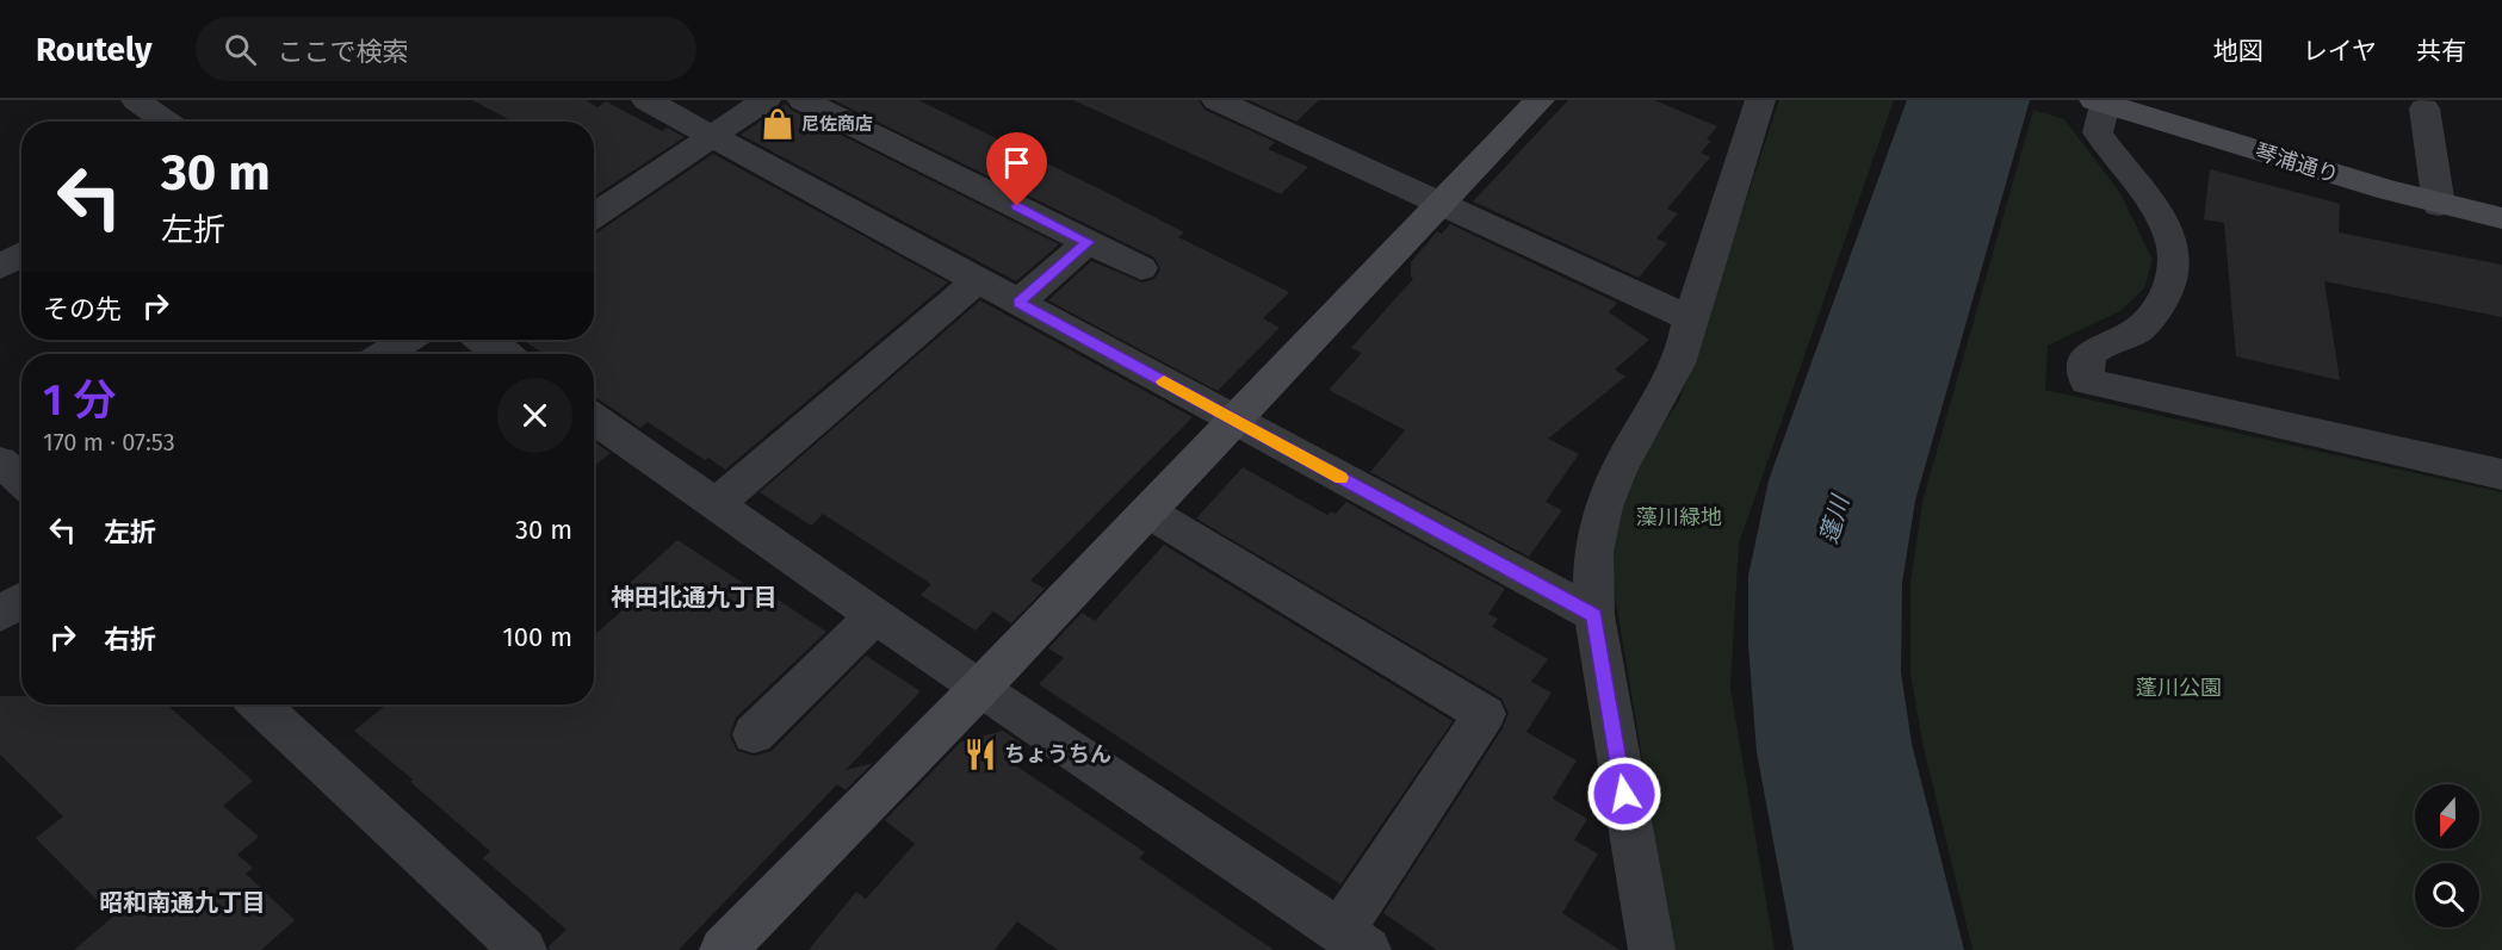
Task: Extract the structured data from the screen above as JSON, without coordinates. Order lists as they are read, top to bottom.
{
  "streets": {
    "street": ["琴浦通り"]
  },
  "districts": ["神田北通九丁目", "昭和南通九丁目"],
  "water": ["蓬川"],
  "parks": ["藻川緑地", "蓬川公園"],
  "places": {
    "shop": ["尼佐商店"],
    "restaurant": ["ちょうちん"]
  },
  "north": "bottom",
  "page": {
    "header": "Routely",
    "search": "ここで検索",
    "nav": ["地図", "レイヤ", "共有"],
    "turn": ["30 m", "左折"],
    "then": "その先",
    "heading": ["1 分", "170 m · 07:53"],
    "list": [
      {
        "name": "左折",
        "value": "30 m"
      },
      {
        "name": "右折",
        "value": "100 m"
      }
    ]
  }
}
